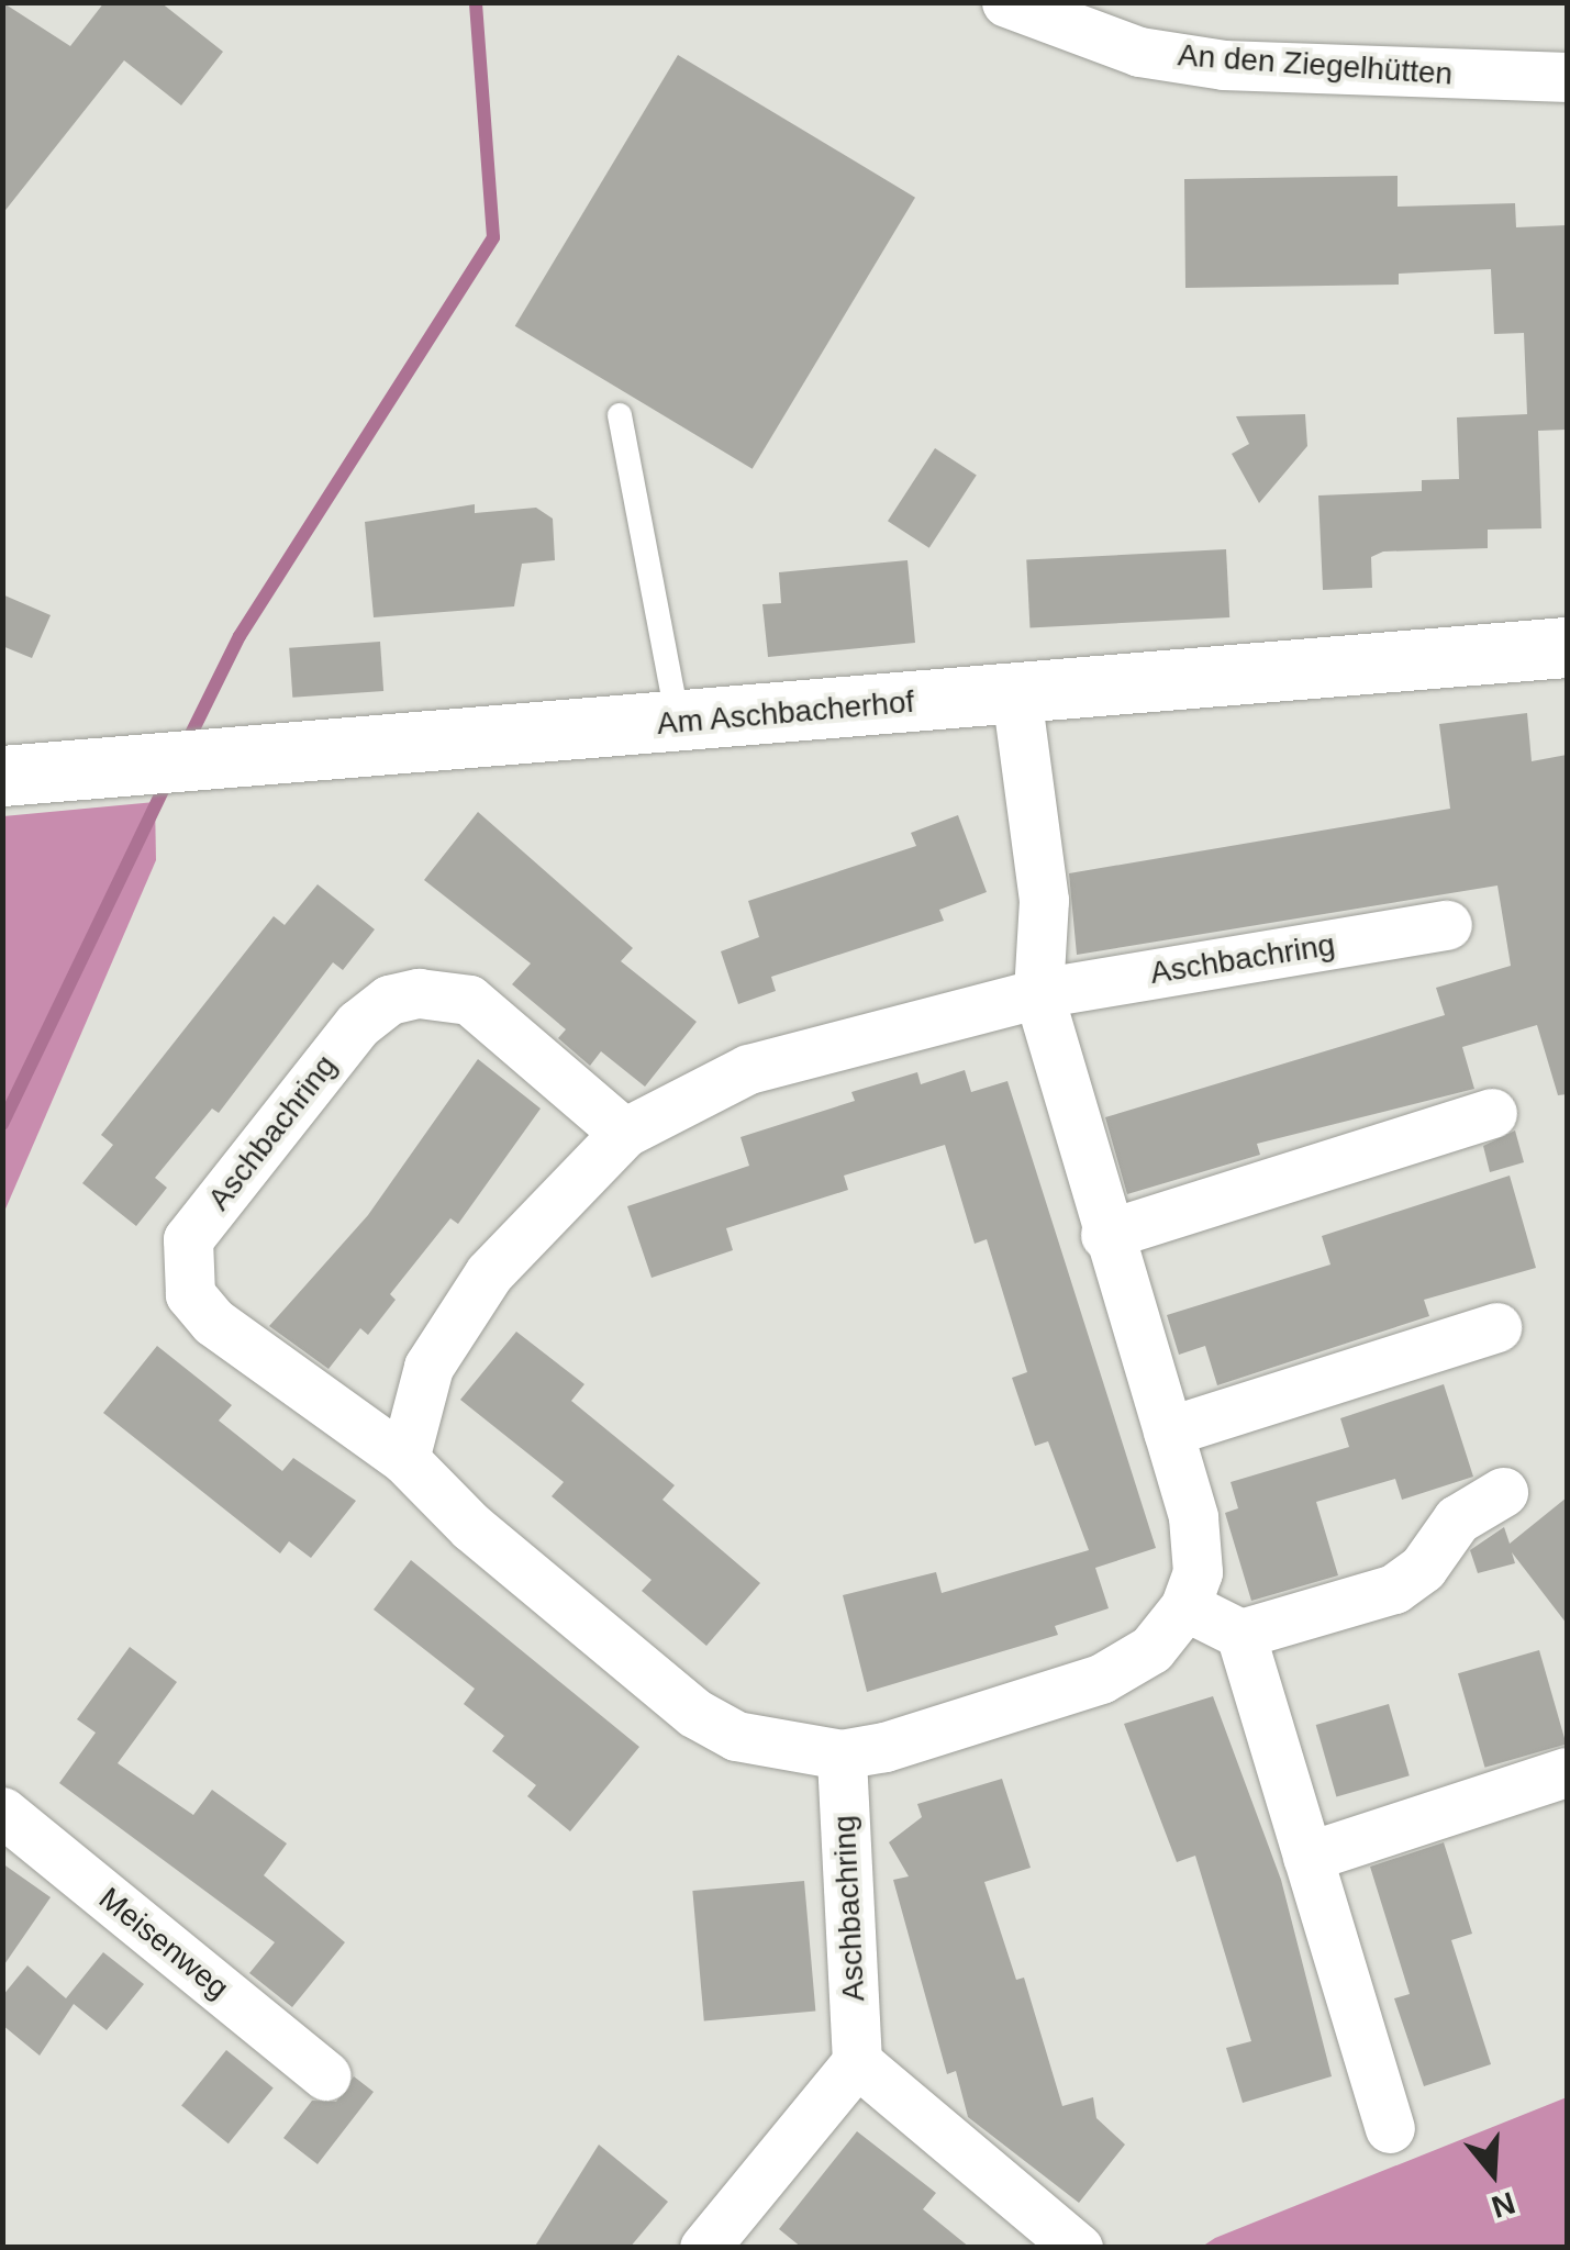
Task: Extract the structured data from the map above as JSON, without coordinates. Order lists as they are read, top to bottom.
{
  "streets": {
    "street": [
      "An den Ziegelhütten",
      "Am Aschbacherhof",
      "Aschbachring",
      "Meisenweg"
    ]
  },
  "north": "bottom"
}
